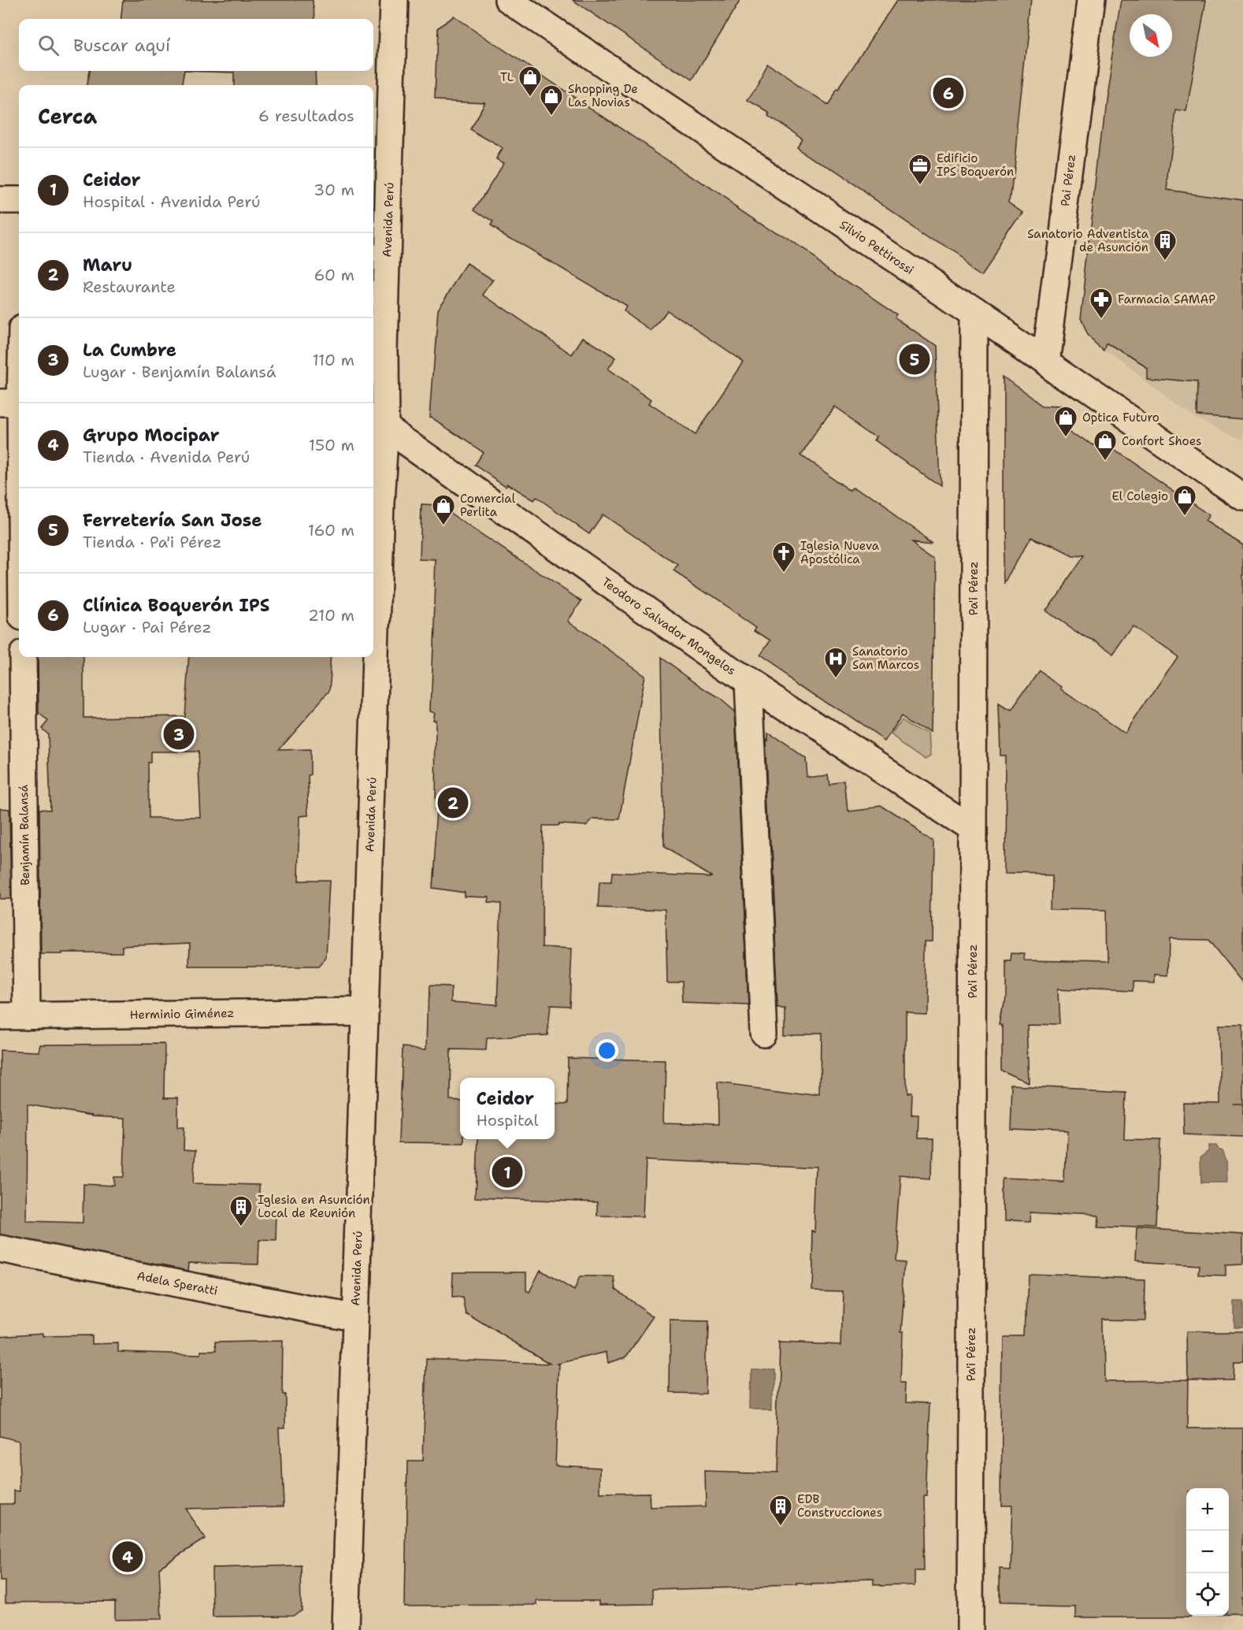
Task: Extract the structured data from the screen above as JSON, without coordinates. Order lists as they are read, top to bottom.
{
  "streets": {
    "street": [
      "Pai Pérez",
      "Avenida Perú",
      "Silvio Pettirossi",
      "Pa'i Pérez",
      "Teodoro Salvador Mongelos",
      "Benjamín Balansá",
      "Herminio Giménez",
      "Adela Speratti"
    ]
  },
  "crossings": [
    ["Pai Pérez", "Silvio Pettirossi"],
    ["Avenida Perú", "Teodoro Salvador Mongelos"],
    ["Avenida Perú", "Herminio Giménez"],
    ["Avenida Perú", "Adela Speratti"],
    ["Silvio Pettirossi", "Pa'i Pérez"],
    ["Pa'i Pérez", "Teodoro Salvador Mongelos"],
    ["Benjamín Balansá", "Herminio Giménez"]
  ],
  "places": {
    "shop": [
      "TL",
      "Shopping De Las Novias",
      "Optica Futuro",
      "Confort Shoes",
      "El Colegio",
      "Comercial Perlita"
    ],
    "office": ["Edificio IPS Boquerón"],
    "building": ["Sanatorio Adventista de Asunción", "Iglesia en Asunción Local de Reunión", "EDB Construcciones"],
    "pharmacy": ["Farmacia SAMAP"],
    "church": ["Iglesia Nueva Apostólica"],
    "hospital": ["Sanatorio San Marcos"]
  },
  "north": "bottom right",
  "page": {
    "search": "Buscar aquí",
    "pins": [
      "6",
      "5",
      "3",
      "2",
      "1",
      "4"
    ],
    "heading": ["Cerca", "6 resultados"],
    "list": [
      {
        "mark": "1",
        "name": "Ceidor",
        "note": "Hospital · Avenida Perú",
        "value": "30 m"
      },
      {
        "mark": "2",
        "name": "Maru",
        "note": "Restaurante",
        "value": "60 m"
      },
      {
        "mark": "3",
        "name": "La Cumbre",
        "note": "Lugar · Benjamín Balansá",
        "value": "110 m"
      },
      {
        "mark": "4",
        "name": "Grupo Mocipar",
        "note": "Tienda · Avenida Perú",
        "value": "150 m"
      },
      {
        "mark": "5",
        "name": "Ferretería San Jose",
        "note": "Tienda · Pa'i Pérez",
        "value": "160 m"
      },
      {
        "mark": "6",
        "name": "Clínica Boquerón IPS",
        "note": "Lugar · Pai Pérez",
        "value": "210 m"
      }
    ],
    "popup": ["Ceidor", "Hospital"],
    "map_buttons": ["+", "−"]
  }
}
